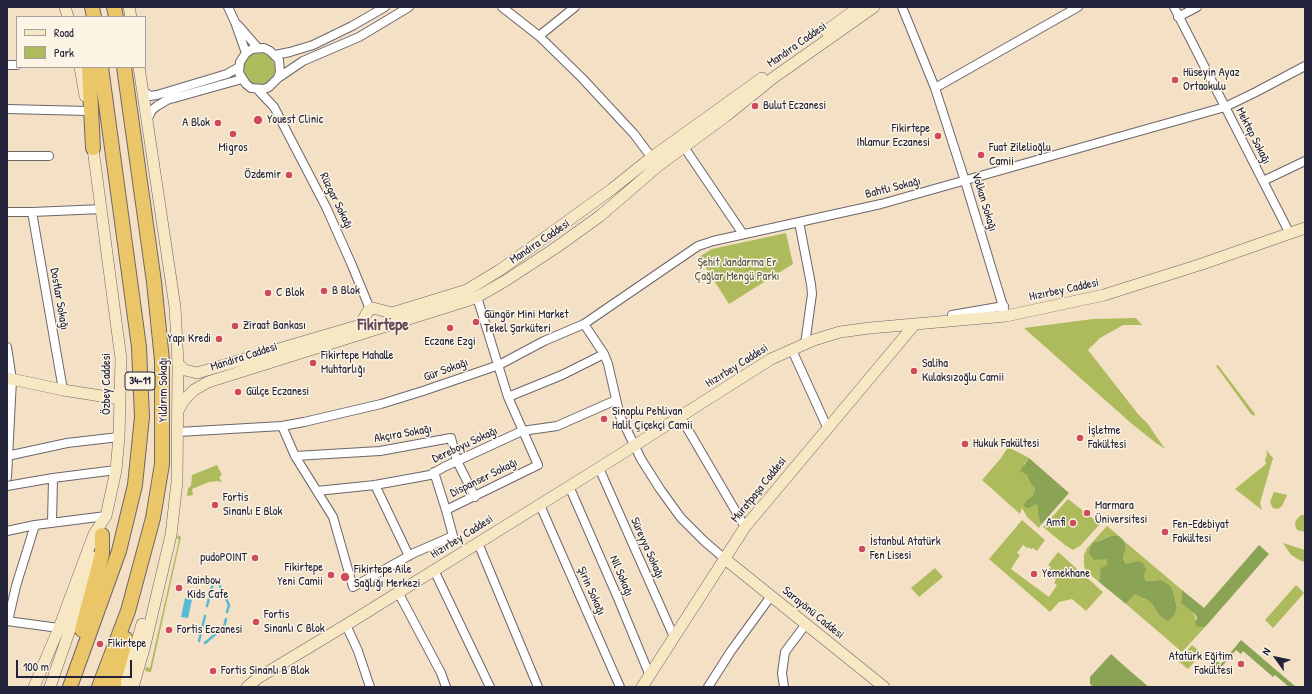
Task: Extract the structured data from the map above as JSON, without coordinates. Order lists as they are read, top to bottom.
{
  "streets": {
    "highway": ["34-11"],
    "main road": [
      "Mandıra Caddesi",
      "Hızırbey Caddesi",
      "Özbey Caddesi",
      "Yıldırım Sokağı",
      "Muratpaşa Caddesi",
      "Sarayönü Caddesi"
    ],
    "street": [
      "Mektep Sokağı",
      "Bahtlı Sokağı",
      "Rüzgar Sokağı",
      "Volkan Sokağı",
      "Dostlar Sokağı",
      "Gür Sokağı",
      "Akçıra Sokağı",
      "Dereboyu Sokağı",
      "Dispanser Sokağı",
      "Süreyya Sokağı",
      "Nil Sokağı",
      "Şirin Sokağı"
    ]
  },
  "crossings": [
    ["Mandıra Caddesi", "Rüzgar Sokağı"],
    ["Mandıra Caddesi", "Yıldırım Sokağı"],
    ["Mektep Sokağı", "Bahtlı Sokağı"],
    ["Mektep Sokağı", "Hızırbey Caddesi"],
    ["Bahtlı Sokağı", "Volkan Sokağı"],
    ["Bahtlı Sokağı", "Gür Sokağı"],
    ["Volkan Sokağı", "Hızırbey Caddesi"],
    ["Hızırbey Caddesi", "Muratpaşa Caddesi"],
    ["Hızırbey Caddesi", "Süreyya Sokağı"],
    ["Hızırbey Caddesi", "Nil Sokağı"],
    ["Hızırbey Caddesi", "Şirin Sokağı"],
    ["Gür Sokağı", "Yıldırım Sokağı"],
    ["Akçıra Sokağı", "Dereboyu Sokağı"],
    ["Akçıra Sokağı", "Dispanser Sokağı"],
    ["Dereboyu Sokağı", "Dispanser Sokağı"],
    ["Muratpaşa Caddesi", "Süreyya Sokağı"],
    ["Muratpaşa Caddesi", "Nil Sokağı"],
    ["Muratpaşa Caddesi", "Sarayönü Caddesi"]
  ],
  "districts": ["Fikirtepe"],
  "parks": ["Şehit Jandarma Er Çağlar Mengü Parkı"],
  "places": [
    "Hüseyin Ayaz Ortaokulu",
    "Bulut Eczanesi",
    "Youest Clinic",
    "A Blok",
    "Migros",
    "Fikirtepe Ihlamur Eczanesi",
    "Fuat Zilelioğlu Camii",
    "Özdemir",
    "B Blok",
    "C Blok",
    "Güngör Mini Market Tekel Şarküteri",
    "Ziraat Bankası",
    "Eczane Ezgi",
    "Yapı Kredi",
    "Fikirtepe Mahalle Muhtarlığı",
    "Saliha Kulaksızoğlu Camii",
    "Gülçe Eczanesi",
    "Sinoplu Pehlivan Halil Çiçekçi Camii",
    "İşletme Fakültesi",
    "Hukuk Fakültesi",
    "Fortis Sinanlı E Blok",
    "Marmara Üniversitesi",
    "Amfi",
    "Fen-Edebiyat Fakültesi",
    "İstanbul Atatürk Fen Lisesi",
    "pudoPOINT",
    "Yemekhane",
    "Fikirtepe Yeni Camii",
    "Fikirtepe Aile Sağlığı Merkezi",
    "Rainbow Kids Cafe",
    "Fortis Sinanlı C Blok",
    "Fortis Eczanesi",
    "Fikirtepe",
    "Atatürk Eğitim Fakültesi",
    "Fortis Sinanlı B Blok"
  ],
  "legend": ["Road", "Park"],
  "scale_bar": "100 m",
  "north": "top left"
}
